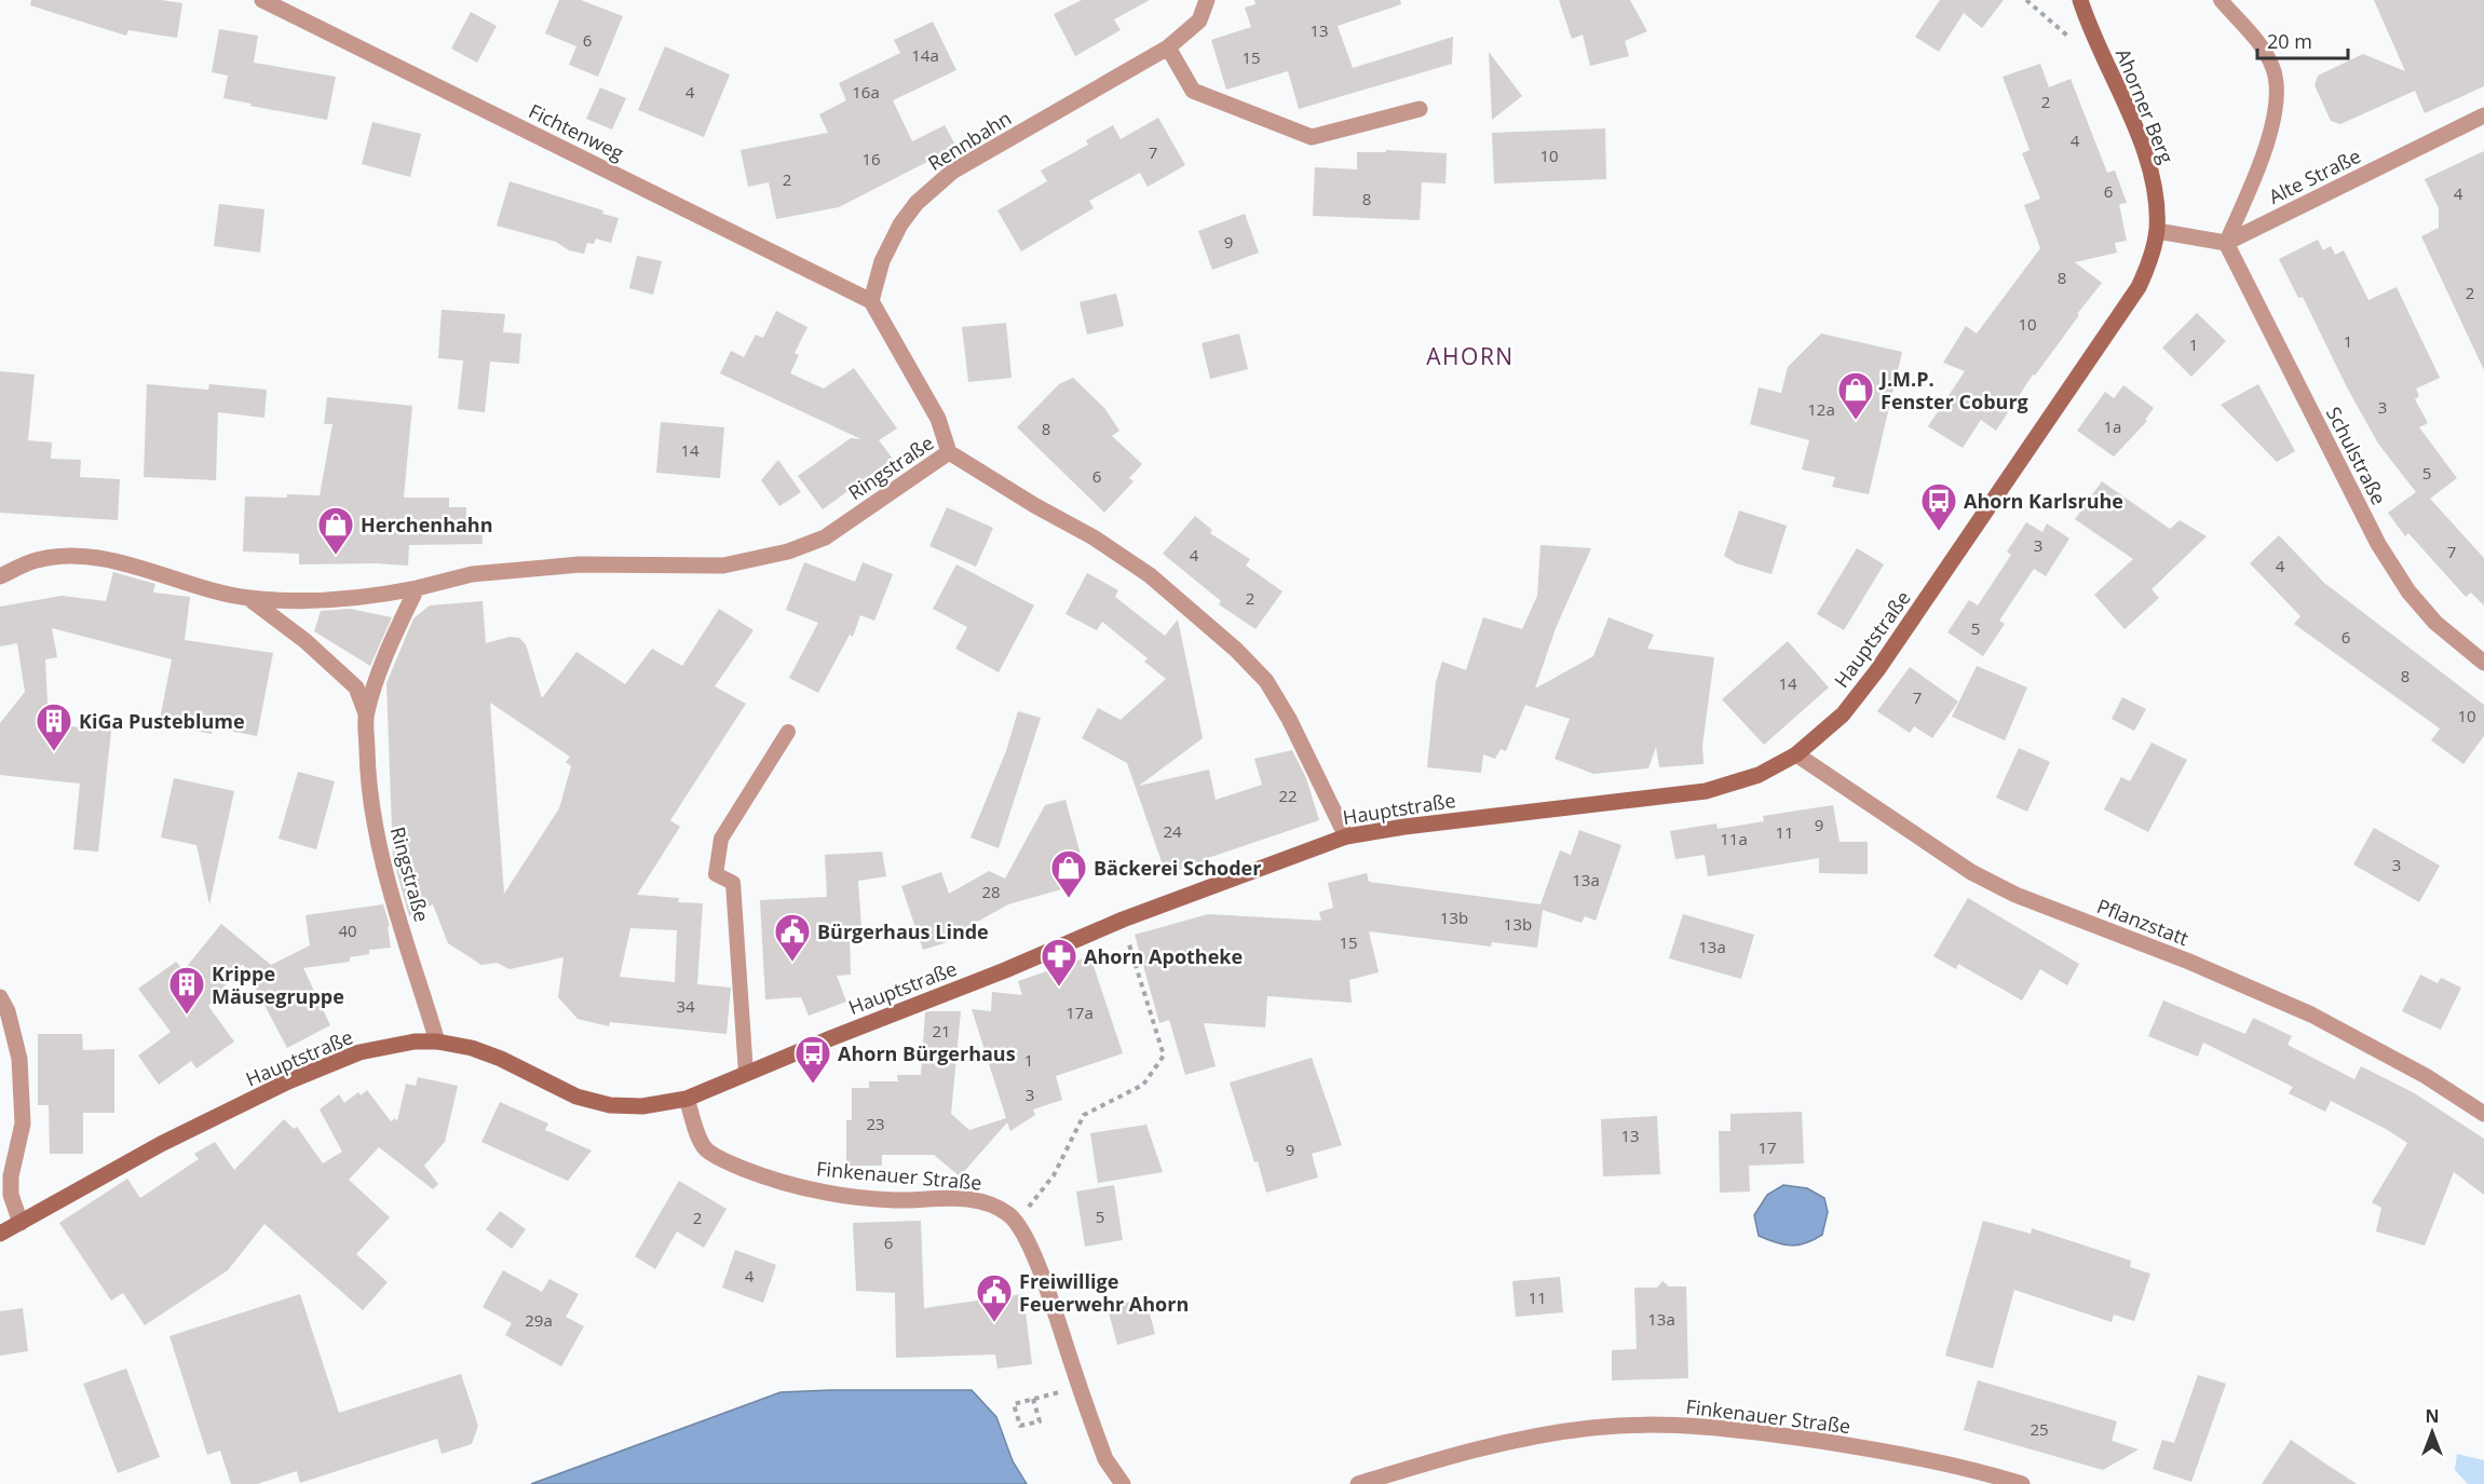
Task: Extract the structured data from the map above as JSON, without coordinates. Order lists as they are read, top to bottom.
{
  "streets": {
    "street": [
      "Ahorner Berg",
      "Fichtenweg",
      "Rennbahn",
      "Alte Straße",
      "Schulstraße",
      "Ringstraße",
      "Hauptstraße",
      "Pflanzstatt",
      "Finkenauer Straße"
    ]
  },
  "crossings": [
    ["Ahorner Berg", "Hauptstraße"],
    ["Fichtenweg", "Rennbahn"],
    ["Alte Straße", "Schulstraße"],
    ["Ringstraße", "Hauptstraße"],
    ["Hauptstraße", "Pflanzstatt"],
    ["Hauptstraße", "Finkenauer Straße"]
  ],
  "districts": ["AHORN"],
  "places": {
    "shop": ["J.M.P. Fenster Coburg", "Herchenhahn", "Bäckerei Schoder"],
    "bus stop": ["Ahorn Karlsruhe", "Ahorn Bürgerhaus"],
    "building": ["KiGa Pusteblume", "Krippe Mäusegruppe"],
    "public building": ["Bürgerhaus Linde", "Freiwillige Feuerwehr Ahorn"],
    "pharmacy": ["Ahorn Apotheke"]
  },
  "house_numbers": [
    "13",
    "6",
    "14a",
    "15",
    "4",
    "16a",
    "2",
    "4",
    "7",
    "10",
    "16",
    "2",
    "6",
    "4",
    "8",
    "9",
    "8",
    "2",
    "10",
    "1",
    "1",
    "3",
    "12a",
    "1a",
    "8",
    "14",
    "5",
    "6",
    "3",
    "7",
    "4",
    "4",
    "2",
    "5",
    "6",
    "8",
    "14",
    "7",
    "10",
    "22",
    "9",
    "24",
    "11",
    "11a",
    "3",
    "13a",
    "28",
    "13b",
    "13b",
    "40",
    "15",
    "13a",
    "34",
    "17a",
    "21",
    "1",
    "3",
    "23",
    "13",
    "17",
    "9",
    "5",
    "2",
    "6",
    "4",
    "11",
    "13a",
    "29a",
    "25"
  ],
  "scale_bar": "20 m",
  "north": "top"
}
